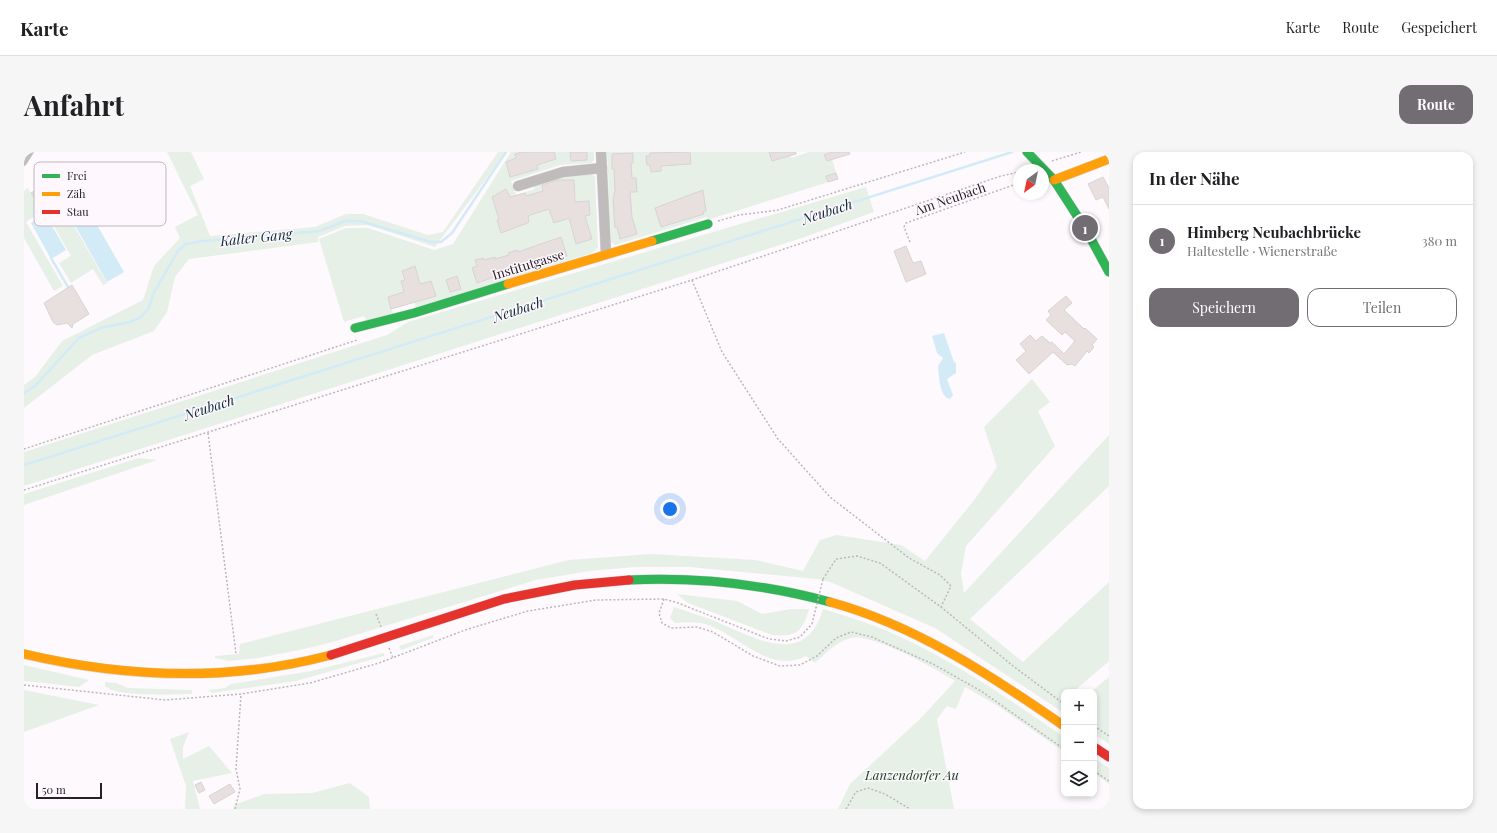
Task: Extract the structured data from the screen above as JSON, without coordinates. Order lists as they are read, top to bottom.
{
  "streets": {
    "main road": ["Institutgasse"],
    "path": ["Am Neubach"]
  },
  "water": ["Neubach", "Kalter Gang"],
  "parks": ["Lanzendorfer Au"],
  "legend": ["Frei", "Zäh", "Stau"],
  "scale_bar": "50 m",
  "north": "bottom left",
  "page": {
    "header": "Karte",
    "nav": ["Karte", "Route", "Gespeichert"],
    "buttons": [
      "Route",
      ["Speichern", "Teilen"]
    ],
    "title": "Anfahrt",
    "heading": "In der Nähe",
    "list": [
      {
        "mark": "1",
        "name": "Himberg Neubachbrücke",
        "note": "Haltestelle · Wienerstraße",
        "value": "380 m"
      }
    ],
    "pins": "1",
    "map_buttons": ["+", "−"],
    "scale": "50 m"
  }
}
